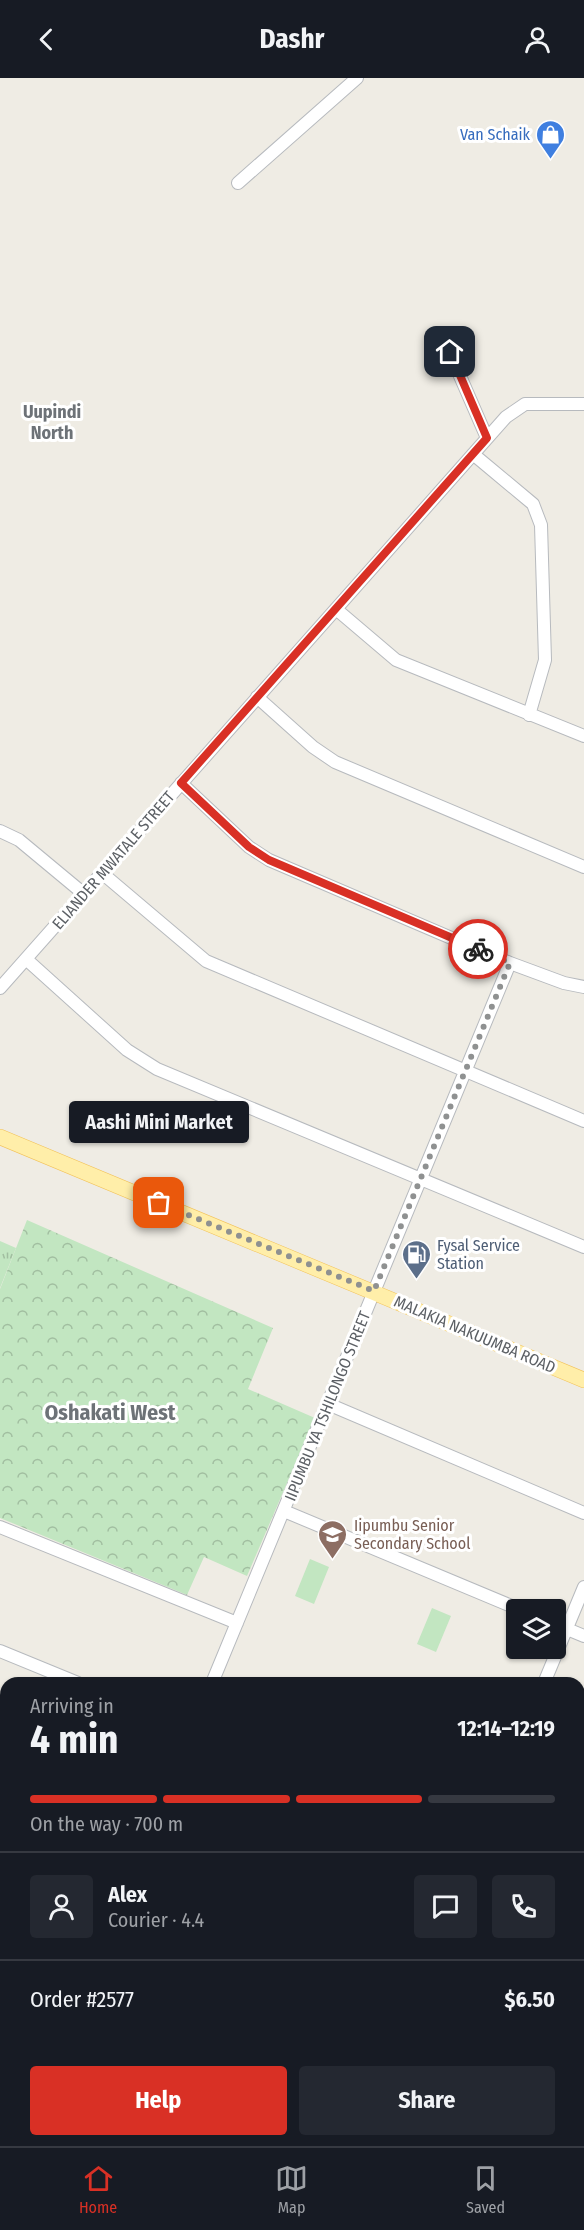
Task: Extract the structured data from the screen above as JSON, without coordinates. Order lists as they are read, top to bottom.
{
  "streets": {
    "main road": ["MALAKIA NAKUUMBA ROAD"],
    "street": ["ELIANDER MWATALE STREET", "IIPUMBU YA TSHILONGO STREET"]
  },
  "crossings": [
    ["MALAKIA NAKUUMBA ROAD", "IIPUMBU YA TSHILONGO STREET"]
  ],
  "districts": ["Uupindi North", "Oshakati West"],
  "places": {
    "shop": ["Van Schaik"],
    "other": ["Aashi Mini Market"],
    "fuel station": ["Fysal Service Station"],
    "school or university": ["Iipumbu Senior Secondary School"]
  },
  "page": {
    "header": "Dashr",
    "bubble": "Aashi Mini Market",
    "heading": ["4 min", "Arriving in", "12:14–12:19"],
    "panel": [
      "Alex",
      "Courier · 4.4",
      "Order #2577",
      "$6.50"
    ],
    "bar": "On the way · 700 m",
    "buttons": ["Help", "Share"],
    "tabs": ["Home", "Map", "Saved"]
  }
}
